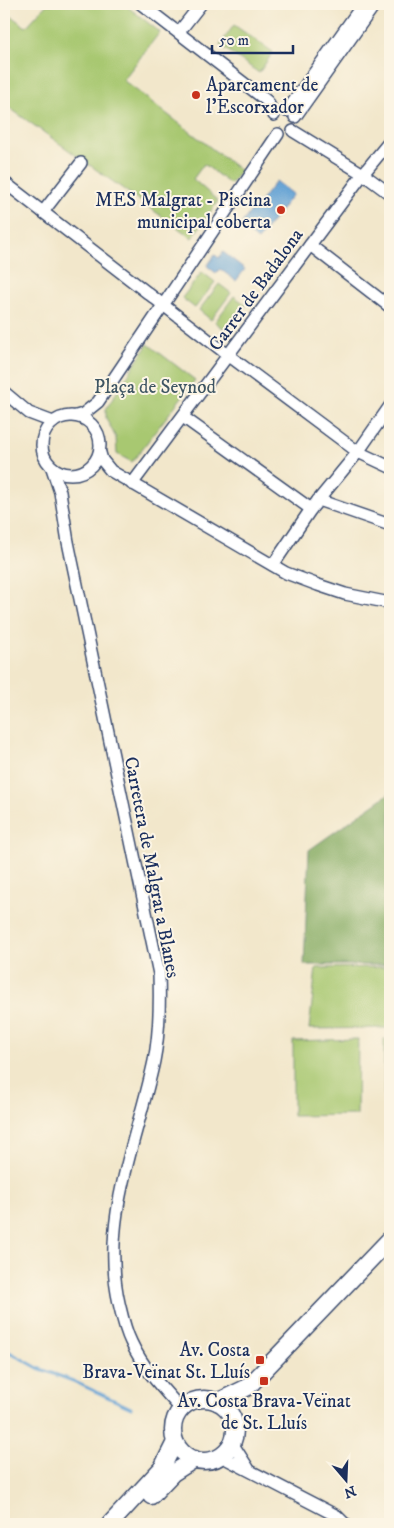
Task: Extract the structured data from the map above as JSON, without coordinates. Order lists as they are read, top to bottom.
{
  "streets": {
    "street": ["Carrer de Badalona", "Carretera de Malgrat a Blanes"]
  },
  "parks": ["Plaça de Seynod"],
  "places": {
    "other": ["Aparcament de l'Escorxador", "MES Malgrat - Piscina municipal coberta"],
    "transit": ["Av. Costa Brava-Veïnat St. Lluís", "Av. Costa Brava-Veïnat de St. Lluís"]
  },
  "scale_bar": "50 m",
  "north": "bottom"
}
